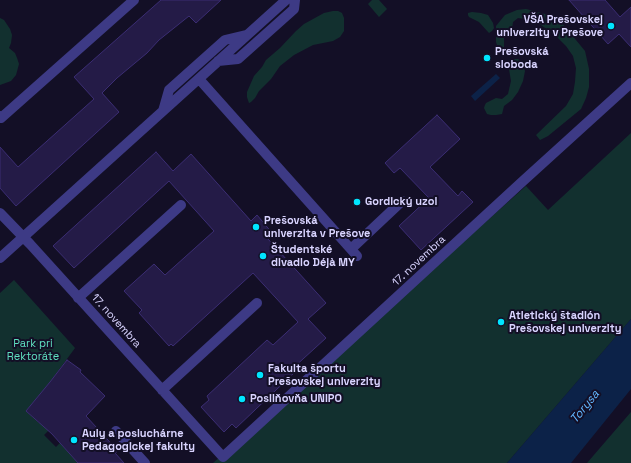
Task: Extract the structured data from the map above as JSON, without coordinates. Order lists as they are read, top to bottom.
{
  "streets": {
    "street": ["17. novembra"]
  },
  "water": ["Torysa"],
  "parks": ["Park pri Rektoráte"],
  "places": [
    "VŠA Prešovskej univerzity v Prešove",
    "Prešovská sloboda",
    "Gordický uzol",
    "Prešovská univerzita v Prešove",
    "Študentské divadlo Déjà MY",
    "Atletický štadión Prešovskej univerzity",
    "Fakulta športu Prešovskej univerzity",
    "Posilňovňa UNIPO",
    "Auly a posluchárne Pedagogickej fakulty"
  ]
}
